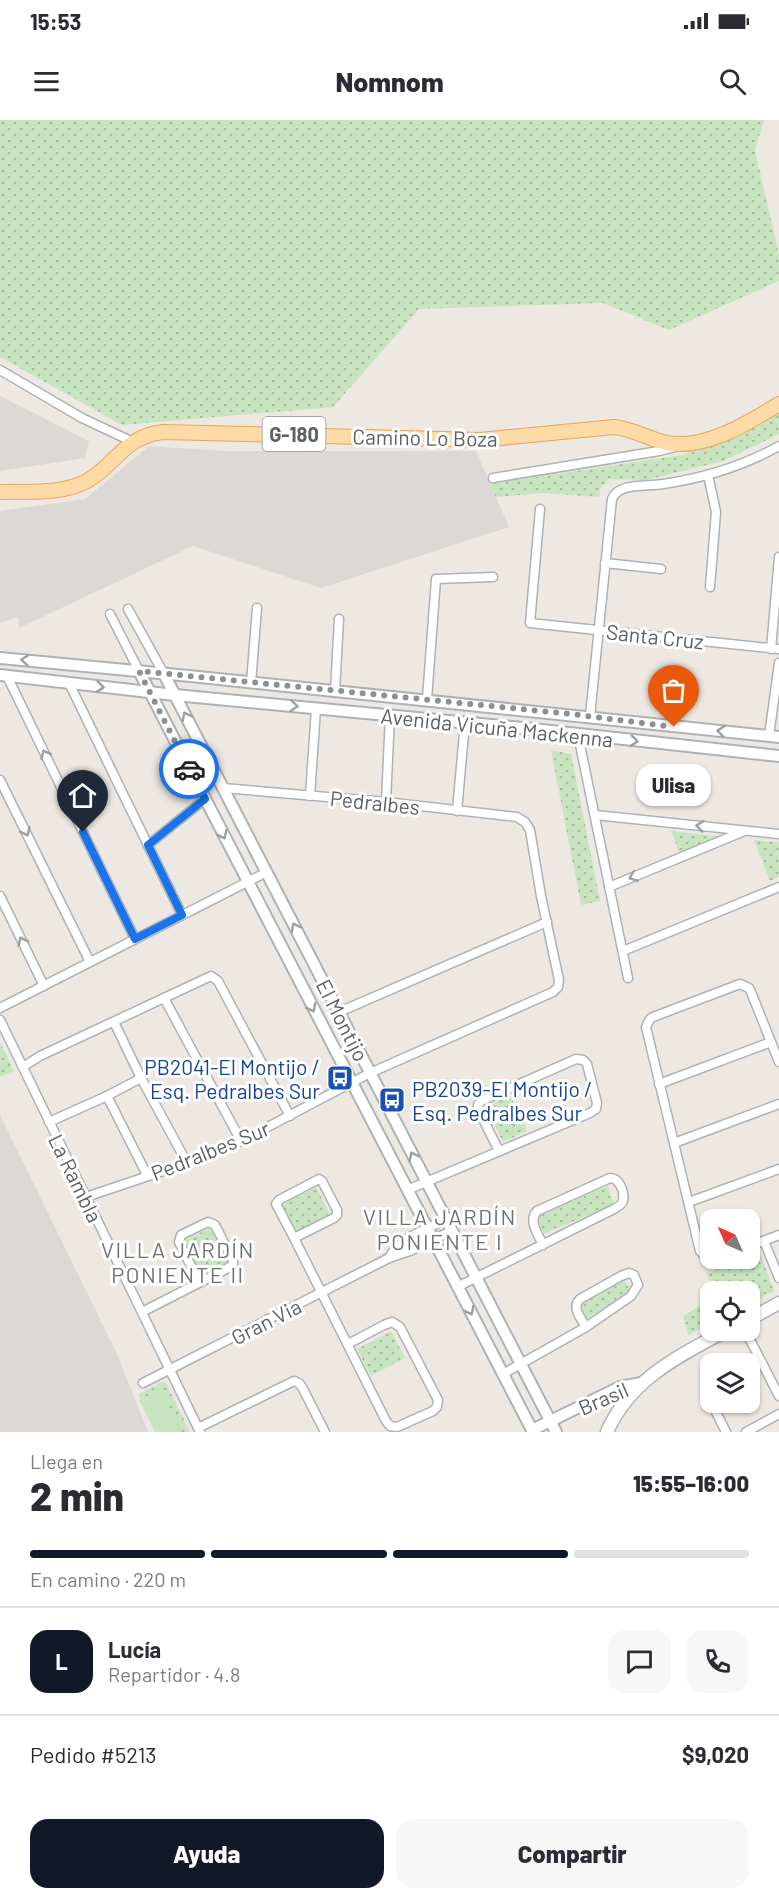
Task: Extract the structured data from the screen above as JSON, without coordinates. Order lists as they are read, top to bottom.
{
  "streets": {
    "main road": ["G-180", "Camino Lo Boza", "Brasil"],
    "street": [
      "Santa Cruz",
      "Avenida Vicuña Mackenna",
      "Pedralbes",
      "El Montijo",
      "Pedralbes Sur",
      "La Rambla",
      "Gran Via"
    ]
  },
  "crossings": [
    ["Avenida Vicuña Mackenna", "El Montijo"],
    ["Pedralbes", "El Montijo"],
    ["Pedralbes", "Pedralbes Sur"],
    ["El Montijo", "Pedralbes Sur"],
    ["El Montijo", "Gran Via"],
    ["El Montijo", "Brasil"],
    ["Pedralbes Sur", "La Rambla"],
    ["La Rambla", "Gran Via"]
  ],
  "districts": ["VILLA JARDÍN PONIENTE I", "VILLA JARDÍN PONIENTE II"],
  "places": {
    "other": ["Ulisa"],
    "bus stop": ["PB2041-El Montijo / Esq. Pedralbes Sur", "PB2039-El Montijo / Esq. Pedralbes Sur"]
  },
  "north": "top left",
  "page": {
    "status": "15:53",
    "header": "Nomnom",
    "bubble": "Ulisa",
    "heading": ["2 min", "Llega en", "15:55–16:00"],
    "panel": [
      "Lucía",
      "Repartidor · 4.8",
      "Pedido #5213",
      "$9,020"
    ],
    "bar": "En camino · 220 m",
    "round": "L",
    "buttons": ["Ayuda", "Compartir"]
  }
}
